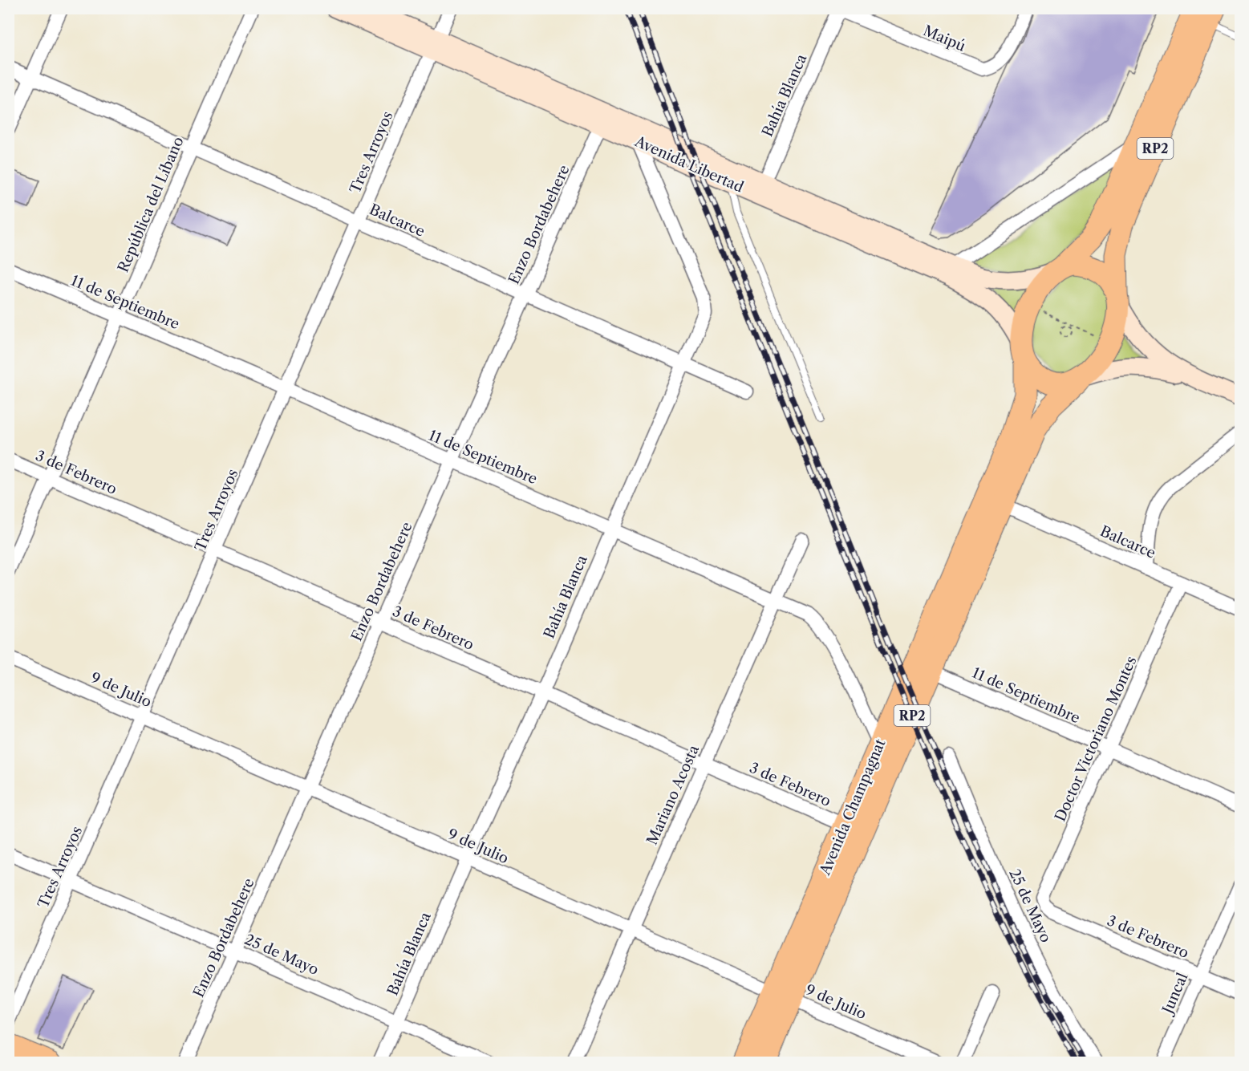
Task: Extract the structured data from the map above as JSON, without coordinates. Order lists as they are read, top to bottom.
{
  "streets": {
    "highway": ["RP2", "Avenida Champagnat"],
    "main road": ["Avenida Libertad"],
    "street": [
      "Maipú",
      "Bahía Blanca",
      "Tres Arroyos",
      "República del Líbano",
      "Balcarce",
      "Enzo Bordabehere",
      "11 de Septiembre",
      "3 de Febrero",
      "9 de Julio",
      "Doctor Victoriano Montes",
      "Mariano Acosta",
      "25 de Mayo",
      "Juncal"
    ]
  },
  "crossings": [
    ["Maipú", "Bahía Blanca"],
    ["Bahía Blanca", "Avenida Libertad"],
    ["Bahía Blanca", "Balcarce"],
    ["Bahía Blanca", "11 de Septiembre"],
    ["Bahía Blanca", "3 de Febrero"],
    ["Bahía Blanca", "9 de Julio"],
    ["Bahía Blanca", "25 de Mayo"],
    ["RP2", "Avenida Libertad"],
    ["RP2", "Avenida Champagnat"],
    ["Tres Arroyos", "Avenida Libertad"],
    ["Tres Arroyos", "Balcarce"],
    ["Tres Arroyos", "11 de Septiembre"],
    ["Tres Arroyos", "3 de Febrero"],
    ["Tres Arroyos", "9 de Julio"],
    ["Tres Arroyos", "25 de Mayo"],
    ["Avenida Libertad", "Enzo Bordabehere"],
    ["Avenida Libertad", "Avenida Champagnat"],
    ["República del Líbano", "Balcarce"],
    ["República del Líbano", "11 de Septiembre"],
    ["República del Líbano", "3 de Febrero"],
    ["Balcarce", "Enzo Bordabehere"],
    ["Balcarce", "Doctor Victoriano Montes"],
    ["Balcarce", "Avenida Champagnat"],
    ["Enzo Bordabehere", "11 de Septiembre"],
    ["Enzo Bordabehere", "3 de Febrero"],
    ["Enzo Bordabehere", "9 de Julio"],
    ["Enzo Bordabehere", "25 de Mayo"],
    ["11 de Septiembre", "Doctor Victoriano Montes"],
    ["11 de Septiembre", "Mariano Acosta"],
    ["11 de Septiembre", "Avenida Champagnat"],
    ["3 de Febrero", "Doctor Victoriano Montes"],
    ["3 de Febrero", "Mariano Acosta"],
    ["3 de Febrero", "Avenida Champagnat"],
    ["3 de Febrero", "Juncal"],
    ["9 de Julio", "Mariano Acosta"],
    ["9 de Julio", "Avenida Champagnat"]
  ]
}
